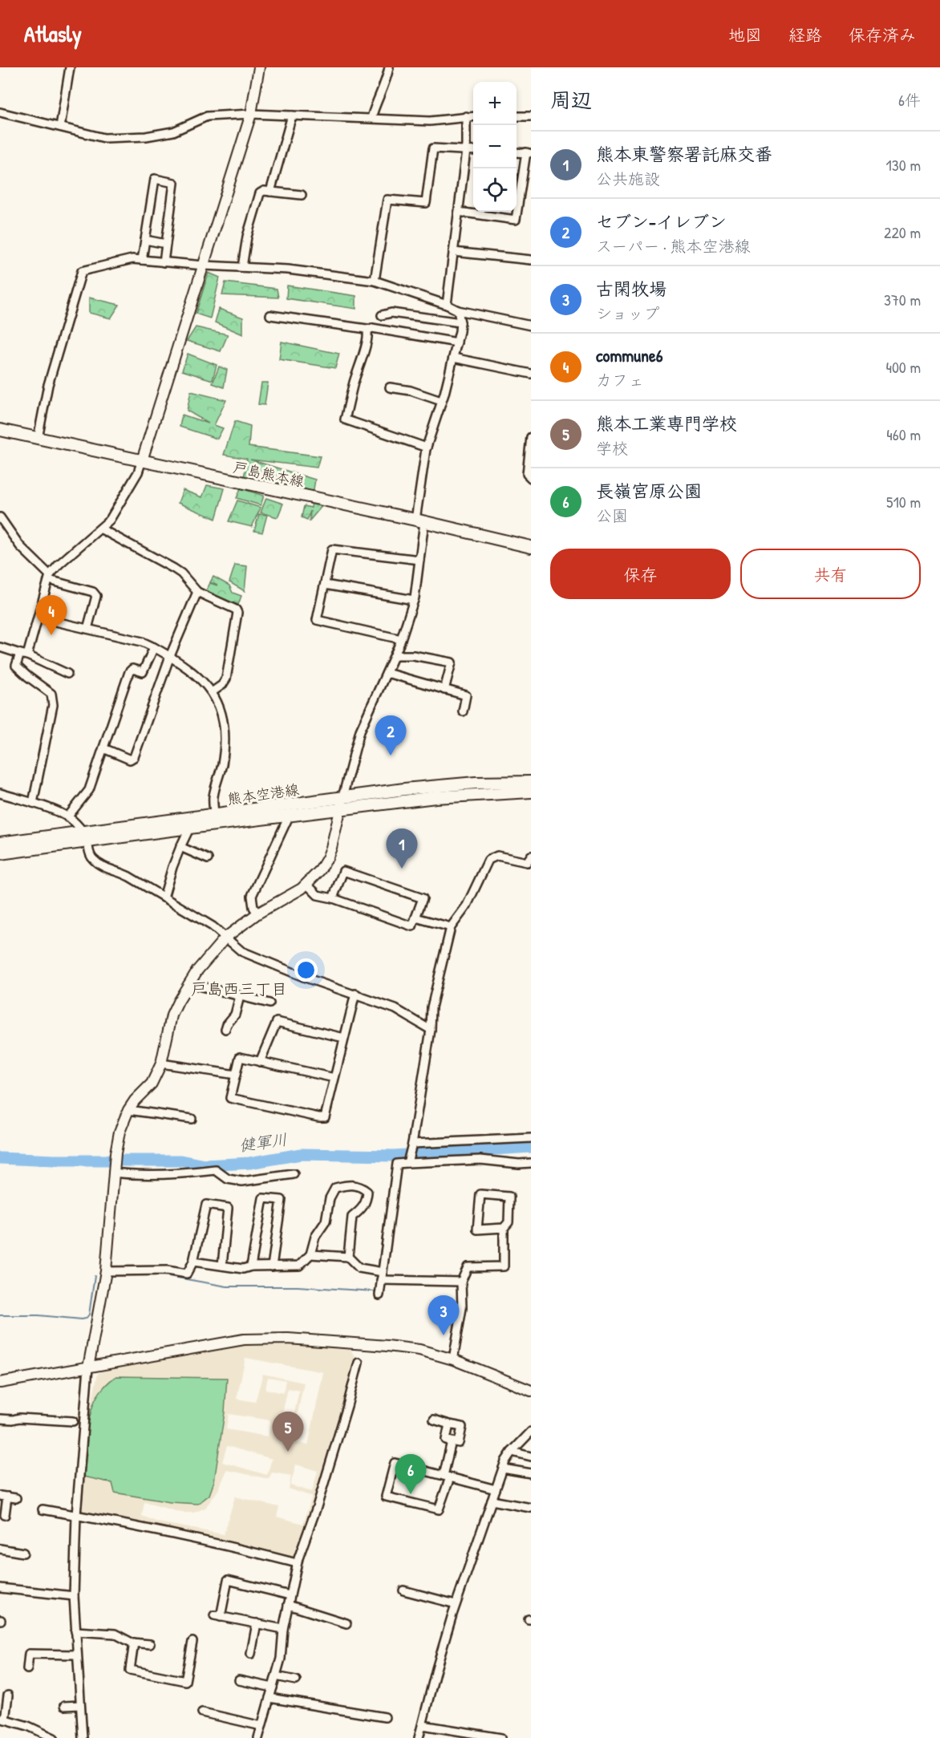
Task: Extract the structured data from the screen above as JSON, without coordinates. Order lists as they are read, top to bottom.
{
  "streets": {
    "main road": ["戸島熊本線", "熊本空港線"]
  },
  "districts": ["戸島西三丁目"],
  "water": ["健軍川"],
  "page": {
    "header": "Atlasly",
    "nav": ["地図", "経路", "保存済み"],
    "heading": ["周辺", "6件"],
    "map_buttons": ["+", "−"],
    "list": [
      {
        "mark": "1",
        "name": "熊本東警察署託麻交番",
        "note": "公共施設",
        "value": "130 m"
      },
      {
        "mark": "2",
        "name": "セブン-イレブン",
        "note": "スーパー · 熊本空港線",
        "value": "220 m"
      },
      {
        "mark": "3",
        "name": "古閑牧場",
        "note": "ショップ",
        "value": "370 m"
      },
      {
        "mark": "4",
        "name": "commune6",
        "note": "カフェ",
        "value": "400 m"
      },
      {
        "mark": "5",
        "name": "熊本工業専門学校",
        "note": "学校",
        "value": "460 m"
      },
      {
        "mark": "6",
        "name": "長嶺宮原公園",
        "note": "公園",
        "value": "510 m"
      }
    ],
    "buttons": ["保存", "共有"],
    "pins": [
      "4",
      "2",
      "1",
      "3",
      "5",
      "6"
    ]
  }
}
